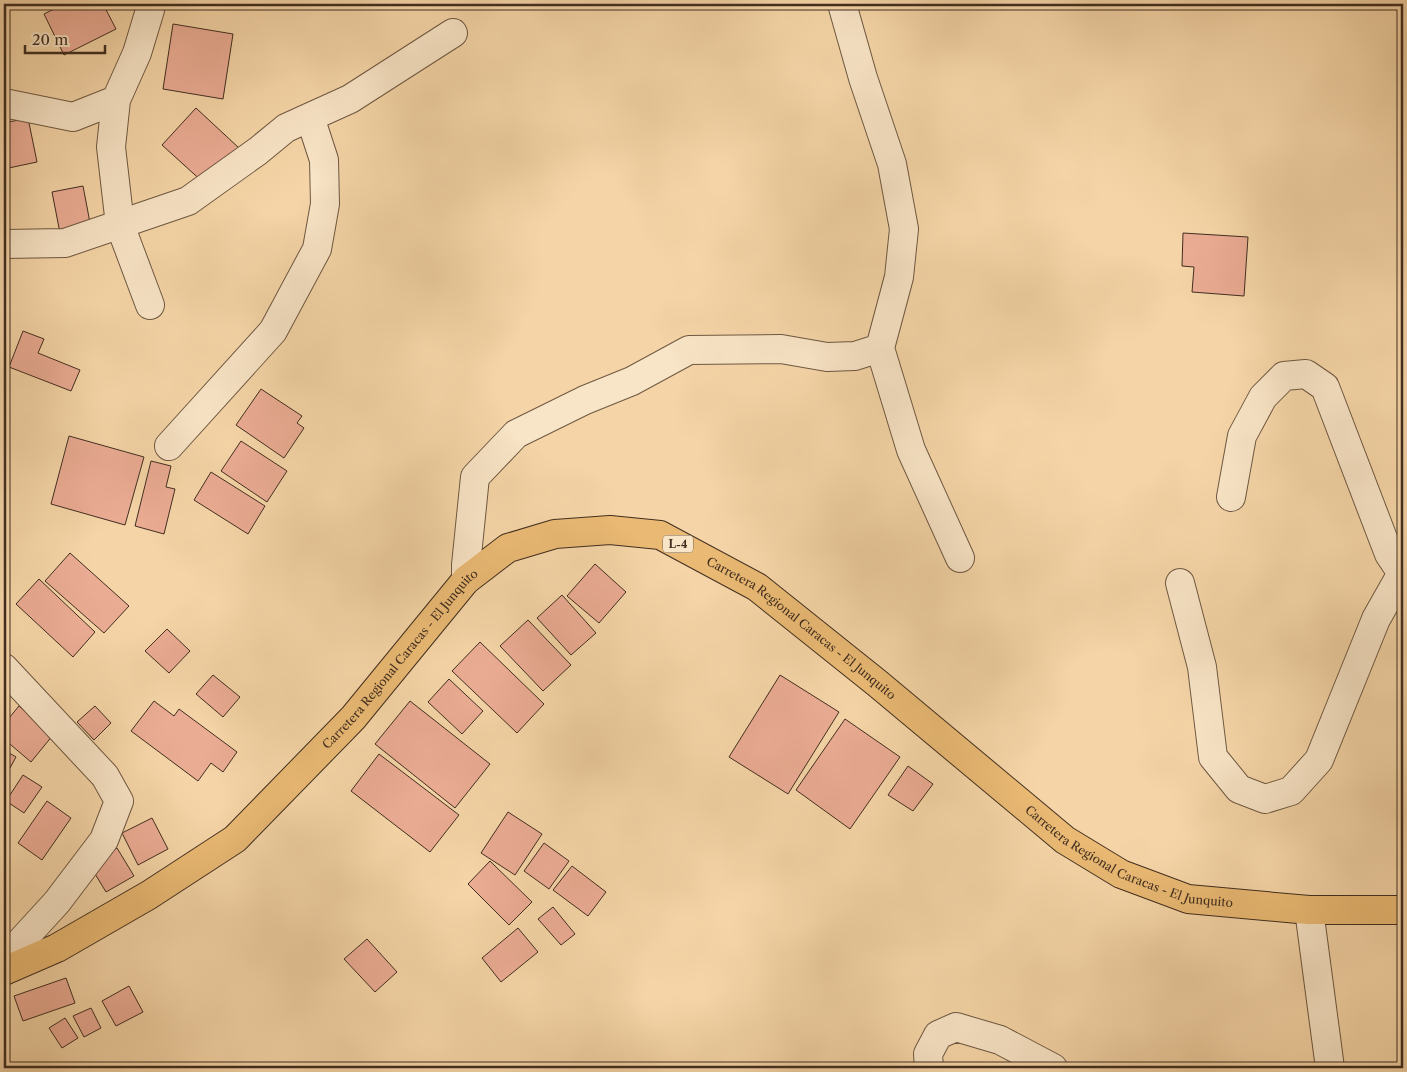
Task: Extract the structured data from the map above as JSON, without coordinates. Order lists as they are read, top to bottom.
{
  "streets": {
    "main road": ["L-4", "Carretera Regional Caracas - El Junquito"]
  },
  "scale_bar": "20 m"
}
